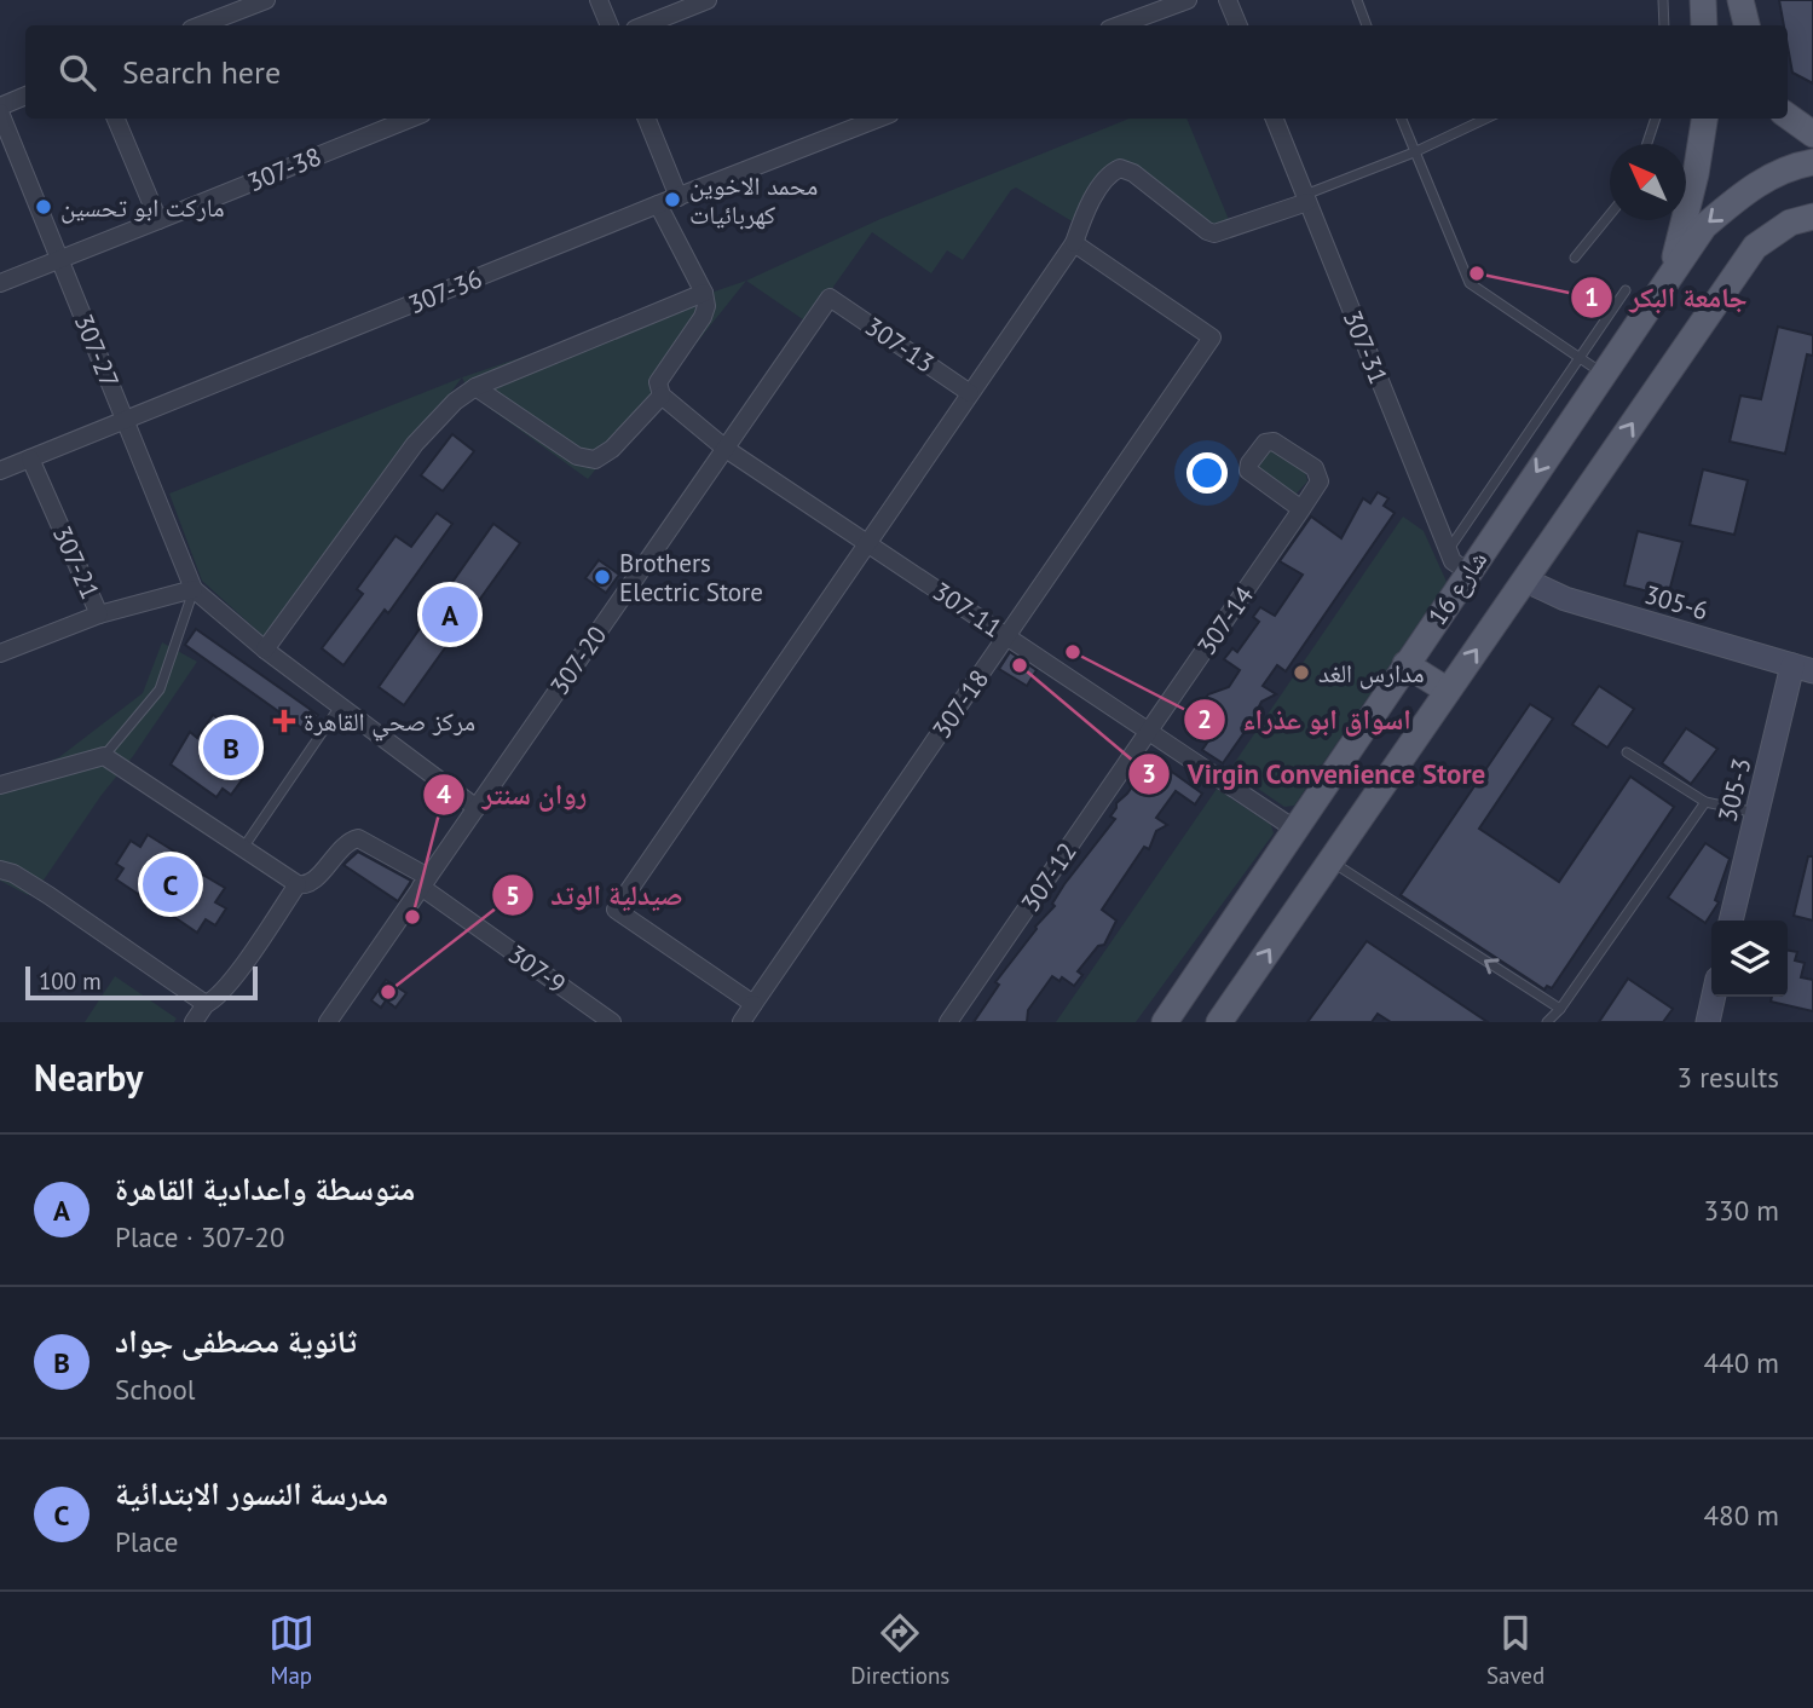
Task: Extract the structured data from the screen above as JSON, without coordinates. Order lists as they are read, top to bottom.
{
  "streets": {
    "main road": ["شارع 16"],
    "street": [
      "307-38",
      "307-36",
      "307-13",
      "307-31",
      "307-27",
      "307-21",
      "305-6",
      "307-11",
      "307-14",
      "307-20",
      "307-18",
      "305-3",
      "307-12",
      "307-9"
    ]
  },
  "crossings": [
    ["307-38", "307-27"],
    ["307-36", "307-27"],
    ["307-36", "307-21"],
    ["307-13", "307-20"],
    ["307-31", "شارع 16"],
    ["شارع 16", "305-6"],
    ["شارع 16", "307-11"],
    ["305-6", "305-3"],
    ["307-11", "307-14"],
    ["307-11", "307-20"],
    ["307-11", "307-18"],
    ["307-11", "307-12"],
    ["307-14", "307-12"],
    ["307-20", "307-9"]
  ],
  "places": {
    "other": [
      "محمد الاخوين كهربائيات",
      "ماركت ابو تحسين",
      "جامعة البكر",
      "Brothers Electric Store",
      "اسواق ابو عذراء",
      "Virgin Convenience Store",
      "مدارس الغد",
      "روان سنتر",
      "صيدلية الوتد"
    ],
    "health": ["مركز صحي القاهرة"]
  },
  "scale_bar": "100 m",
  "north": "top left",
  "page": {
    "search": "Search here",
    "pins": ["A", "B", "C"],
    "scale": "100 m",
    "heading": ["Nearby", "3 results"],
    "list": [
      {
        "mark": "A",
        "name": "متوسطة واعدادية القاهرة",
        "note": "Place · 307-20",
        "value": "330 m"
      },
      {
        "mark": "B",
        "name": "ثانوية مصطفى جواد",
        "note": "School",
        "value": "440 m"
      },
      {
        "mark": "C",
        "name": "مدرسة النسور الابتدائية",
        "note": "Place",
        "value": "480 m"
      }
    ],
    "nav": ["Map", "Directions", "Saved"]
  }
}
